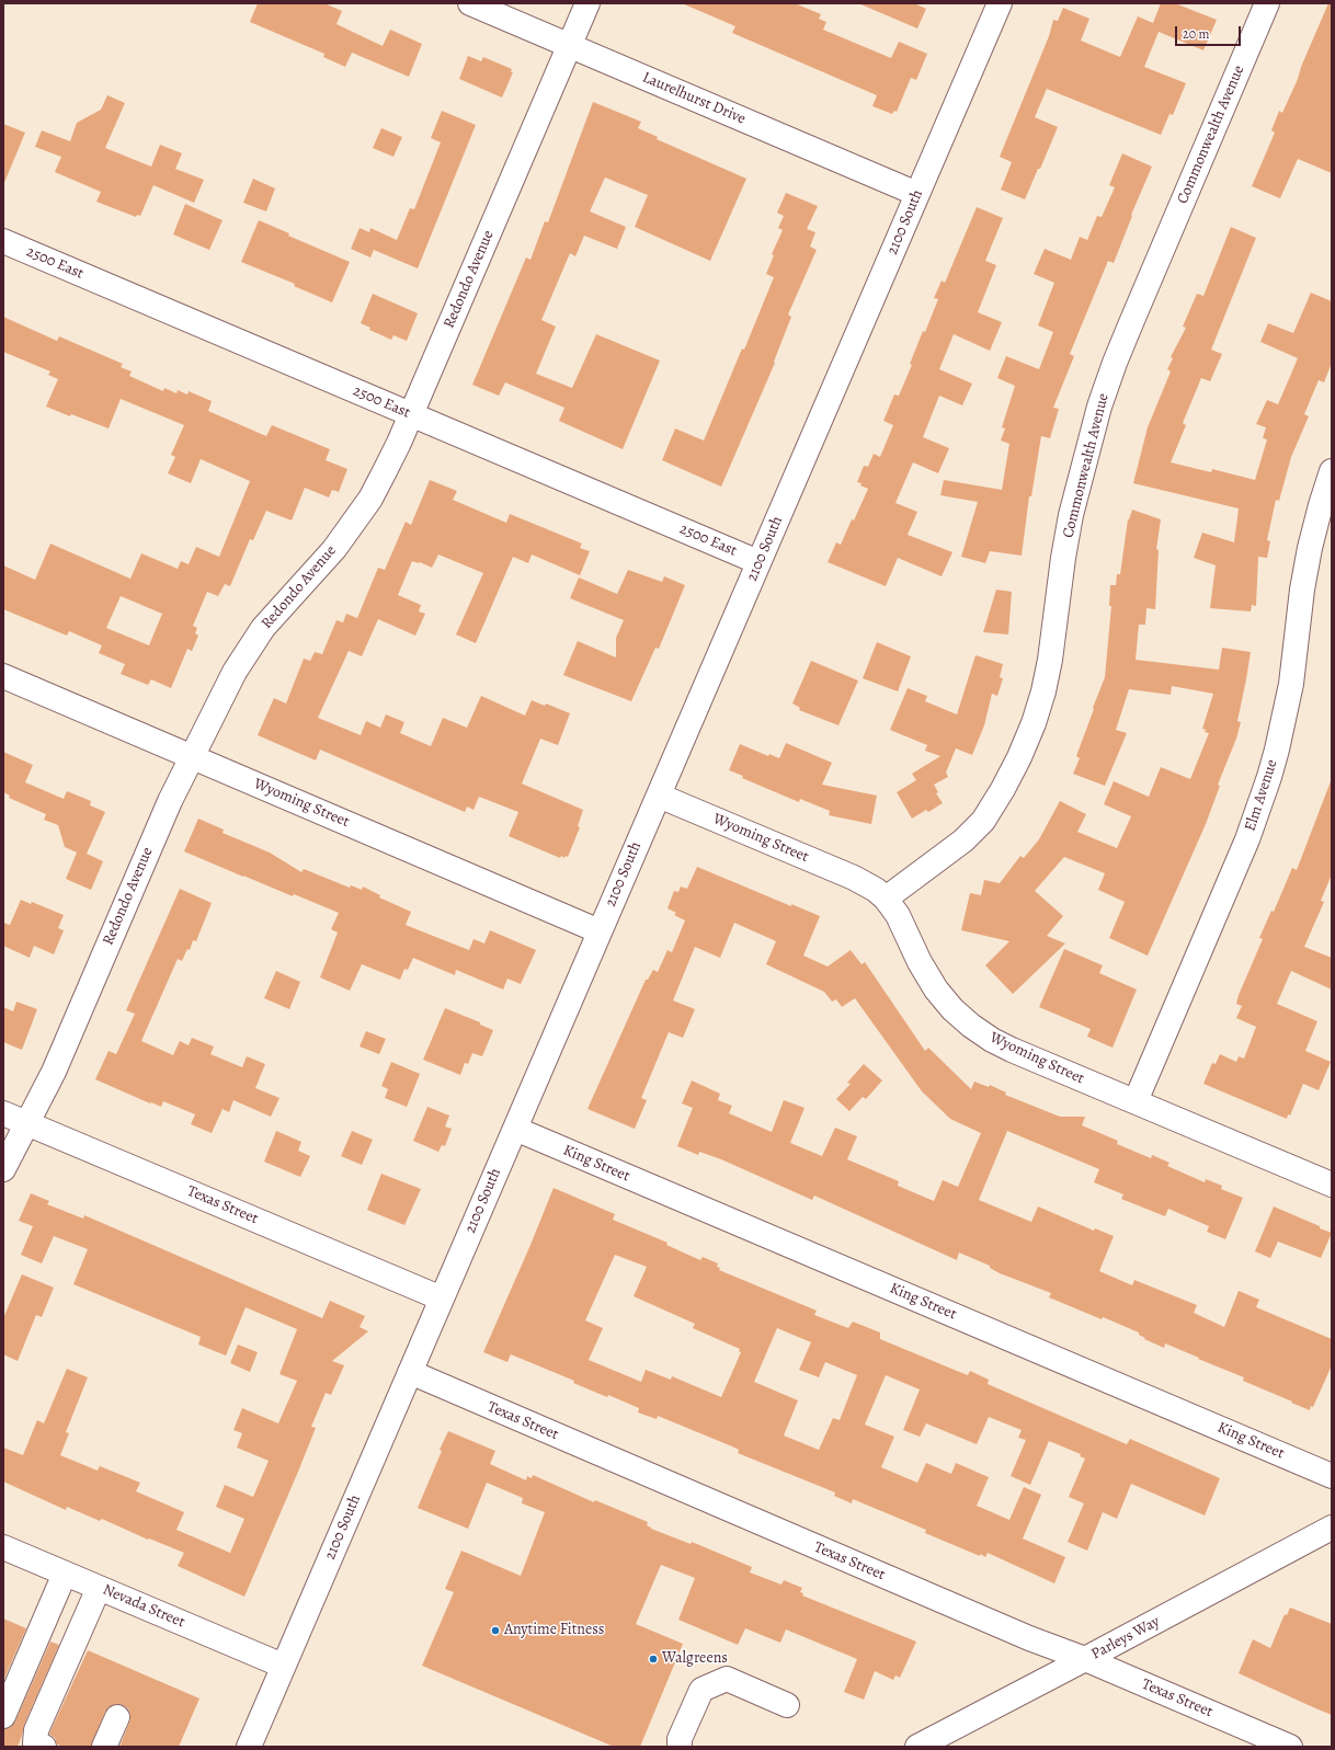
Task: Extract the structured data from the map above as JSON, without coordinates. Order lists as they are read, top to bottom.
{
  "streets": {
    "street": [
      "Laurelhurst Drive",
      "Commonwealth Avenue",
      "2100 South",
      "2500 East",
      "Redondo Avenue",
      "Elm Avenue",
      "Wyoming Street",
      "King Street",
      "Texas Street",
      "Nevada Street",
      "Parleys Way"
    ]
  },
  "crossings": [
    ["Laurelhurst Drive", "2100 South"],
    ["Laurelhurst Drive", "Redondo Avenue"],
    ["Commonwealth Avenue", "Wyoming Street"],
    ["2100 South", "2500 East"],
    ["2100 South", "Wyoming Street"],
    ["2100 South", "King Street"],
    ["2100 South", "Texas Street"],
    ["2100 South", "Nevada Street"],
    ["2500 East", "Redondo Avenue"],
    ["Redondo Avenue", "Wyoming Street"],
    ["Redondo Avenue", "Texas Street"],
    ["Elm Avenue", "Wyoming Street"],
    ["Texas Street", "Parleys Way"]
  ],
  "places": ["Anytime Fitness", "Walgreens"],
  "scale_bar": "20 m"
}
